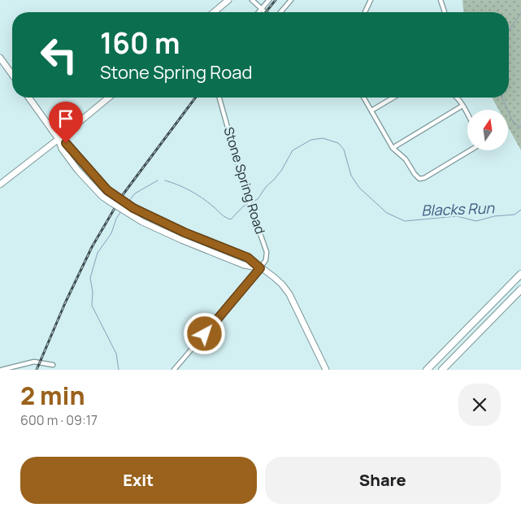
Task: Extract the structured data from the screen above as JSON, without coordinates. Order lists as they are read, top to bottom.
{
  "streets": {
    "street": ["Stone Spring Road"]
  },
  "water": ["Blacks Run"],
  "north": "top",
  "page": {
    "turn": ["160 m", "Stone Spring Road"],
    "heading": ["2 min", "600 m · 09:17"],
    "buttons": ["Exit", "Share"]
  }
}
